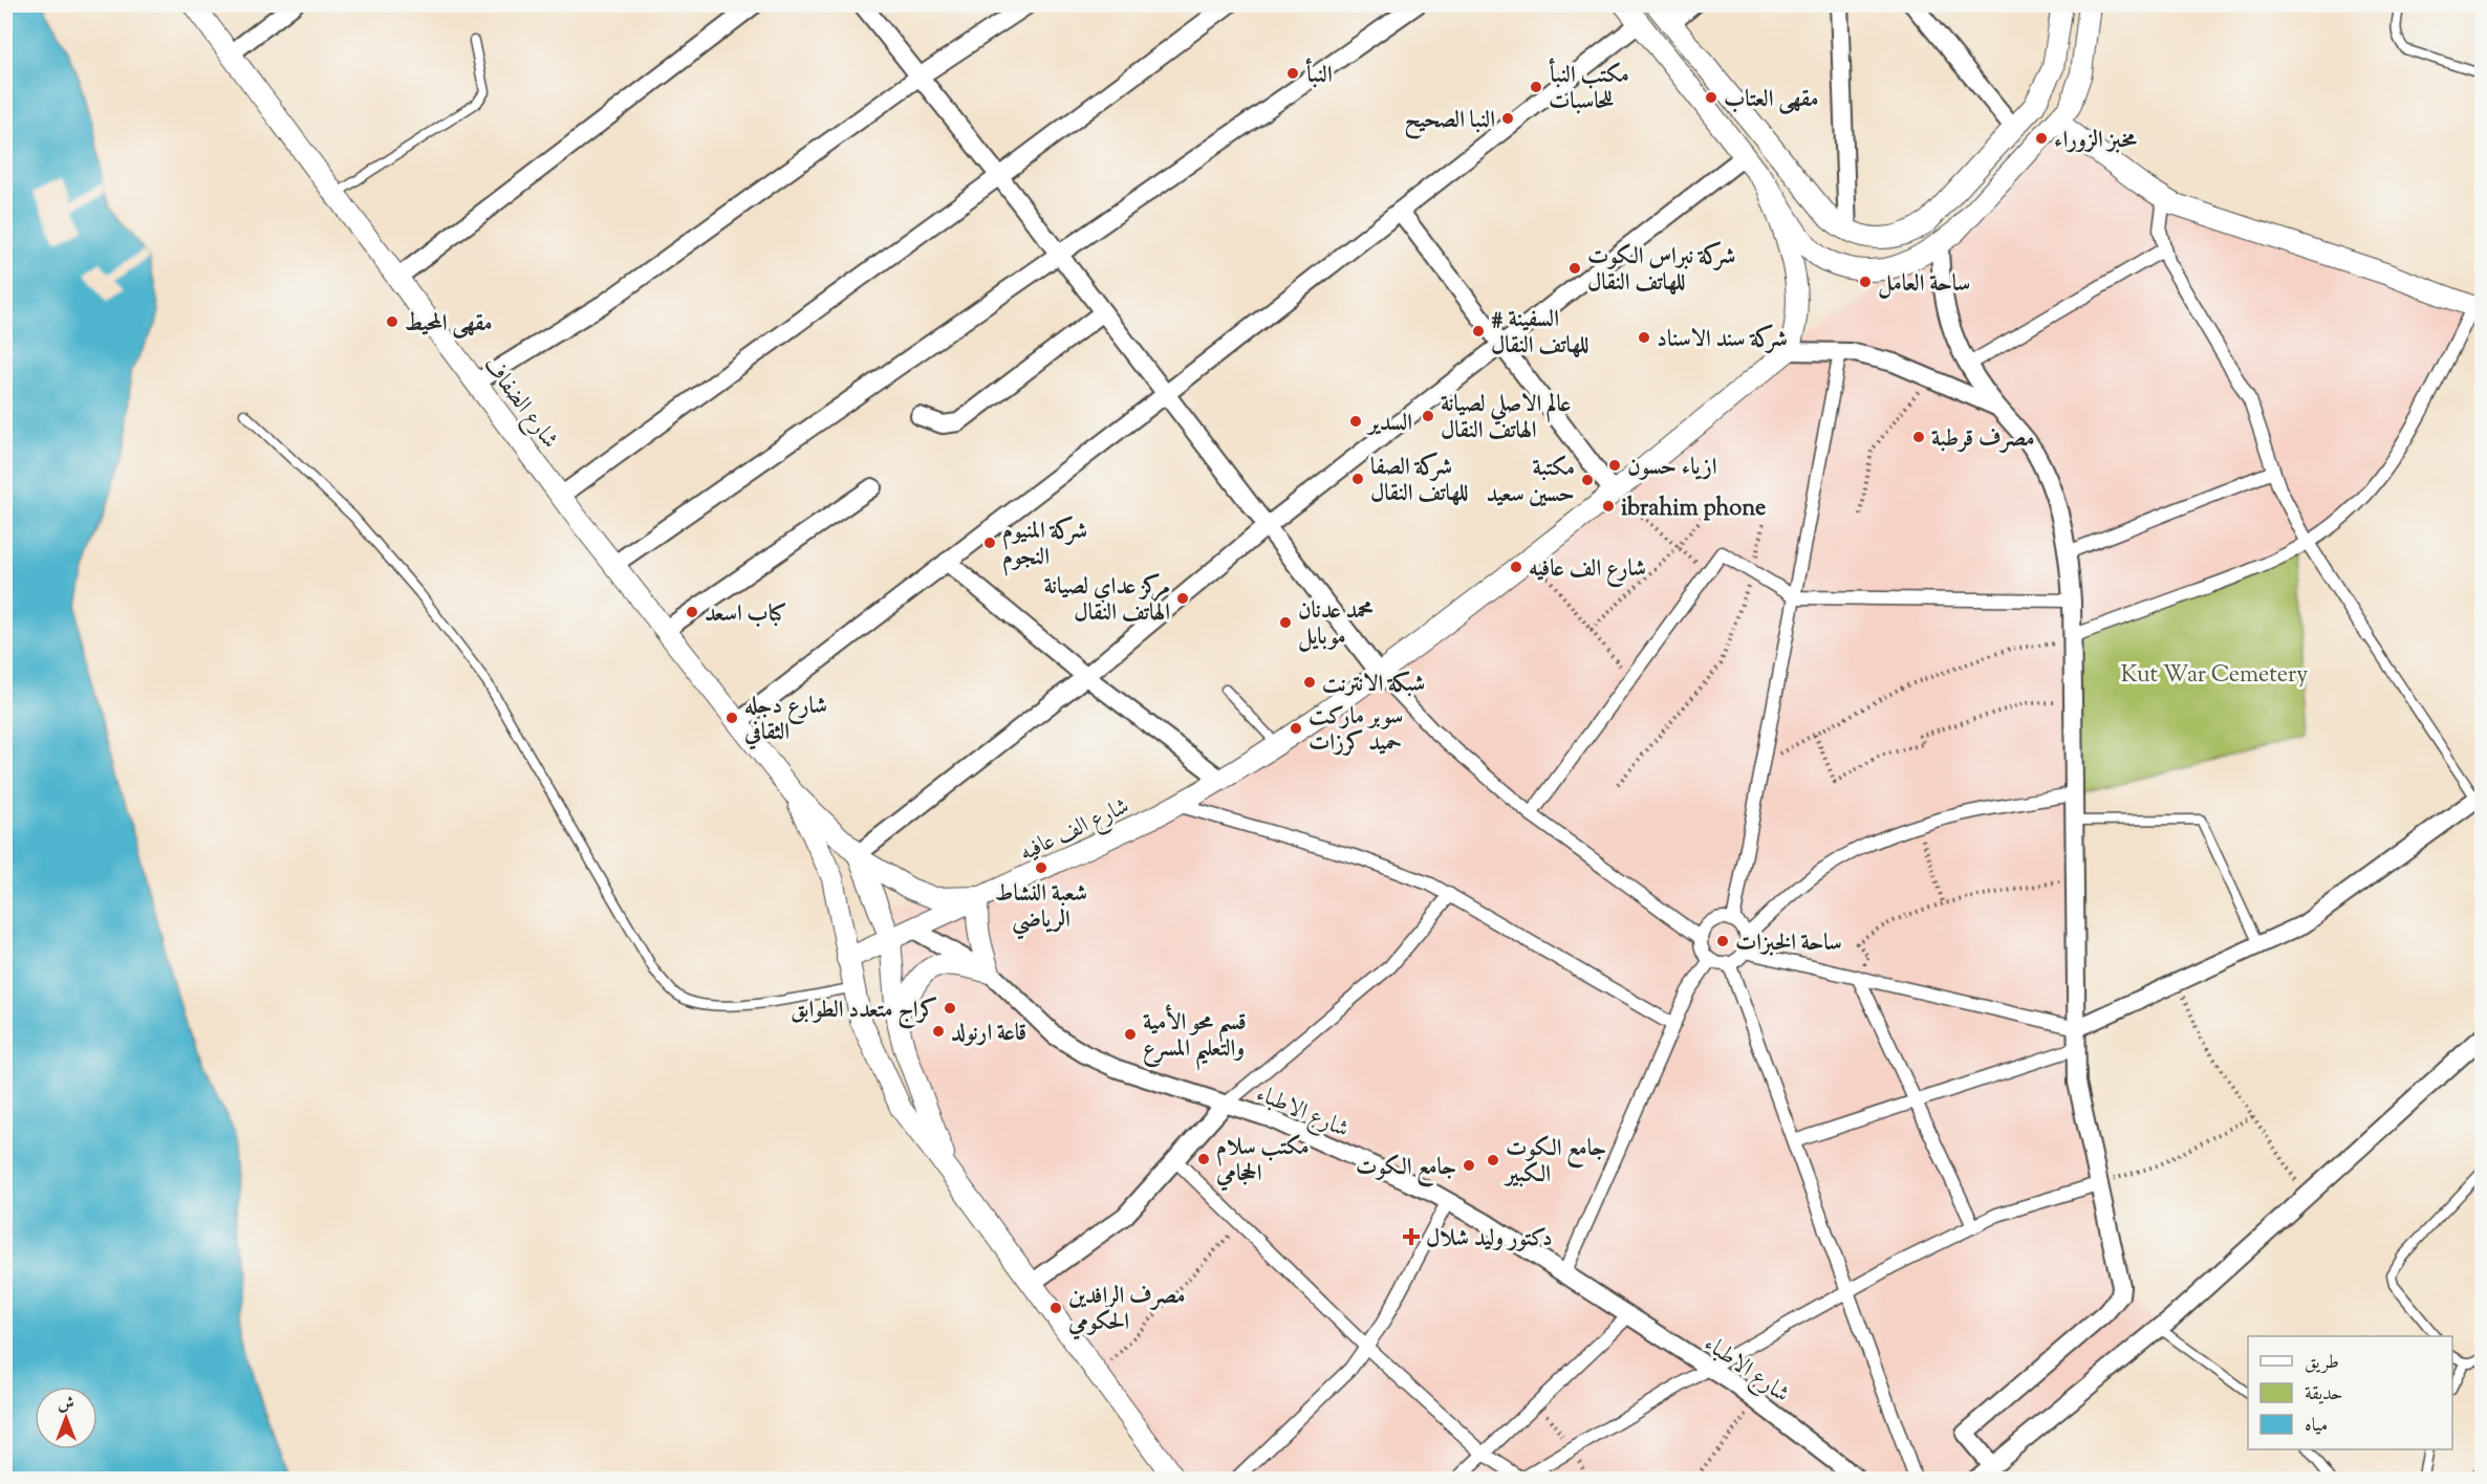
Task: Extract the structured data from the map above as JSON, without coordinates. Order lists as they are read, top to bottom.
{
  "streets": {
    "street": ["شارع الضفاف", "شارع الف عافيه", "شارع الاطباء"]
  },
  "crossings": [
    ["شارع الف عافيه", "شارع الاطباء"]
  ],
  "parks": ["Kut War Cemetery"],
  "places": {
    "other": [
      "النبأ",
      "مكتب النبأ للحاسبات",
      "مقهى العتاب",
      "النبا الصحيح",
      "مخبز الزوراء",
      "شركة نبراس الكوت للهاتف النقال",
      "ساحة العامل",
      "مقهى المحيط",
      "# السفينة للهاتف النقال",
      "شركة سند الاسناد",
      "عالم الاصلي لصيانة الهاتف النقال",
      "السدير",
      "مصرف قرطبة",
      "ازياء حسون",
      "شركة الصفا للهاتف النقال",
      "مكتبة حسين سعيد",
      "ibrahim phone",
      "شركة المنيوم النجوم",
      "شارع الف عافيه",
      "مركز عداي لصيانة الهاتف النقال",
      "كباب اسعد",
      "محمد عدنان موبايل",
      "شبكة الانترنت",
      "شارع دجله الثقافي",
      "سوبر ماركت حميد كرزات",
      "شعبة النشاط الرياضي",
      "ساحة الخبزات",
      "كراج متعدد الطوابق",
      "قاعة ارنولد",
      "قسم محو الأمية والتعليم المسرع",
      "مكتب سلام الحجامي",
      "جامع الكوت الكبير",
      "جامع الكوت",
      "مصرف الرافدين الحكومي"
    ],
    "health": ["دكتور وليد شلال"]
  },
  "legend": ["طريق", "حديقة", "مياه"],
  "north": "top"
}
